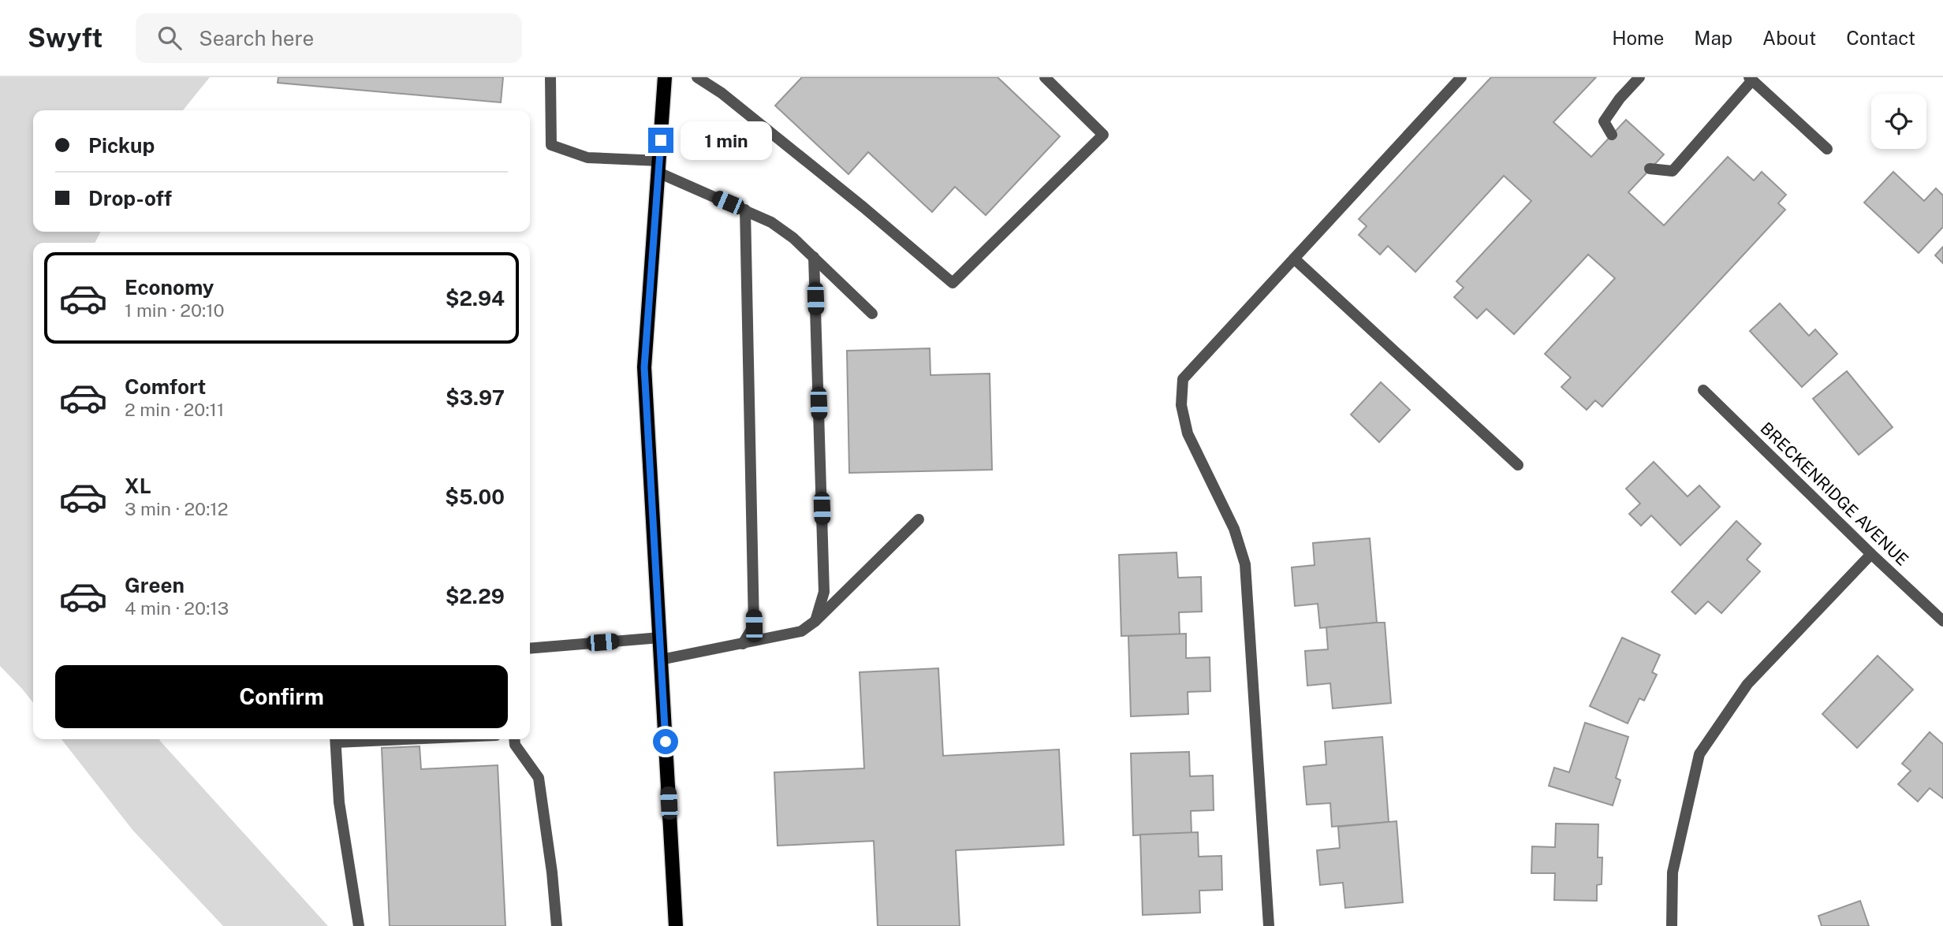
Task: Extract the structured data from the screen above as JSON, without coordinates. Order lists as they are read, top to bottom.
{
  "streets": {
    "street": ["BRECKENRIDGE AVENUE"]
  },
  "page": {
    "header": "Swyft",
    "search": "Search here",
    "nav": [
      "Home",
      "Map",
      "About",
      "Contact"
    ],
    "banner": ["Pickup", "Drop-off"],
    "bubble": "1 min",
    "list": [
      {
        "name": "Economy",
        "note": "1 min · 20:10",
        "value": "$2.94"
      },
      {
        "name": "Comfort",
        "note": "2 min · 20:11",
        "value": "$3.97"
      },
      {
        "name": "XL",
        "note": "3 min · 20:12",
        "value": "$5.00"
      },
      {
        "name": "Green",
        "note": "4 min · 20:13",
        "value": "$2.29"
      }
    ],
    "buttons": "Confirm"
  }
}
